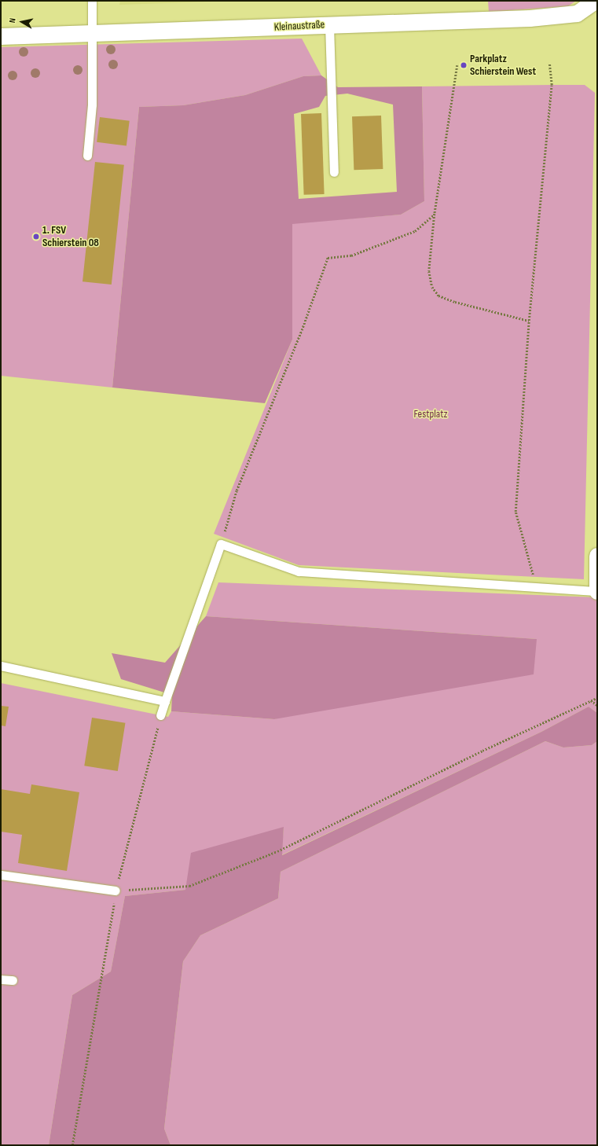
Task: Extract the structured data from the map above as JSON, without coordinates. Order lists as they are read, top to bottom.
{
  "streets": {
    "street": ["Kleinaustraße"]
  },
  "parks": ["Festplatz"],
  "places": ["Parkplatz Schierstein West", "1. FSV Schierstein 08"],
  "north": "left"
}
